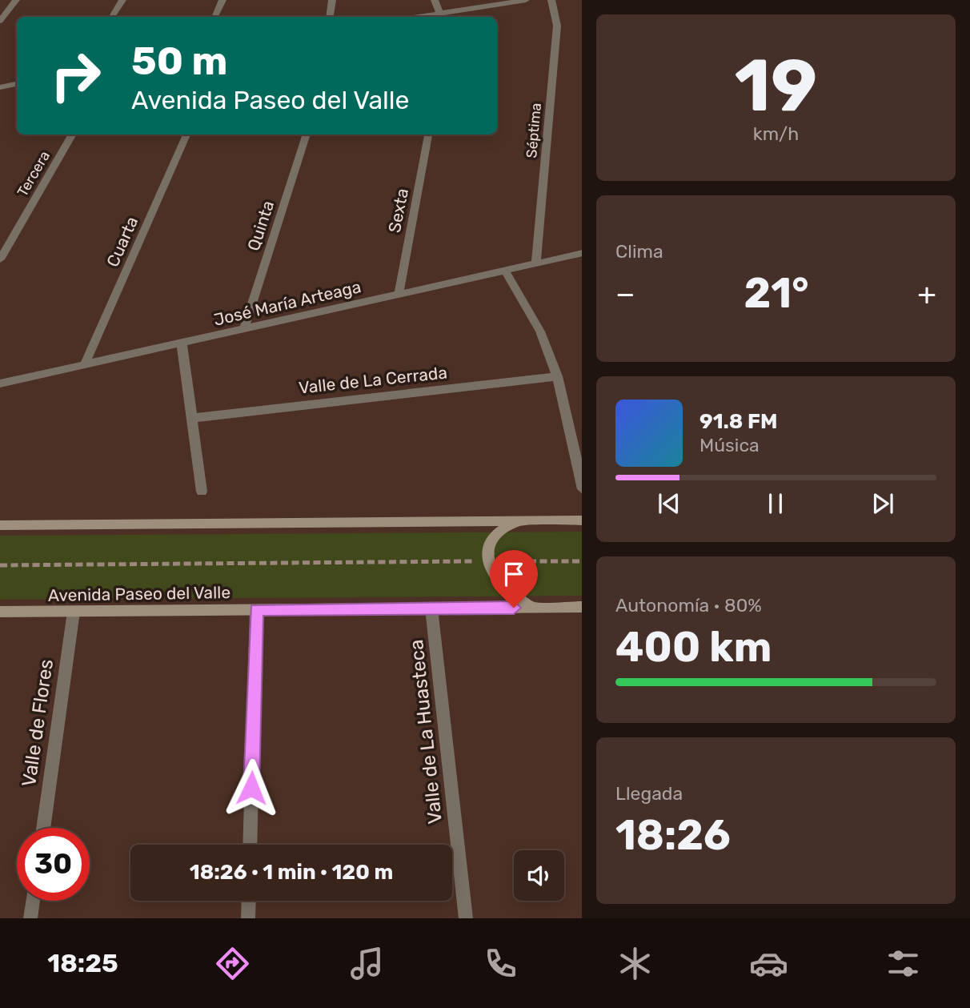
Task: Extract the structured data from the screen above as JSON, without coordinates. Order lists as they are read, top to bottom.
{
  "streets": {
    "street": [
      "Séptima",
      "Tercera",
      "Sexta",
      "Quinta",
      "Cuarta",
      "José María Arteaga",
      "Valle de La Cerrada",
      "Avenida Paseo del Valle",
      "Valle de Flores",
      "Valle de La Huasteca"
    ]
  },
  "crossings": [
    ["Séptima", "José María Arteaga"],
    ["Sexta", "José María Arteaga"],
    ["Quinta", "José María Arteaga"],
    ["Cuarta", "José María Arteaga"],
    ["Avenida Paseo del Valle", "Valle de Flores"],
    ["Avenida Paseo del Valle", "Valle de La Huasteca"]
  ],
  "page": {
    "tile": [
      ["19", "km/h"],
      "Clima",
      ["Autonomía · 80%", "400 km"],
      ["Llegada", "18:26"]
    ],
    "turn": ["50 m", "Avenida Paseo del Valle"],
    "heat": ["−", "21°", "+"],
    "song": ["91.8 FM", "Música"],
    "limit": "30",
    "trip": "18:26 · 1 min · 120 m",
    "tabs": "18:25"
  }
}
